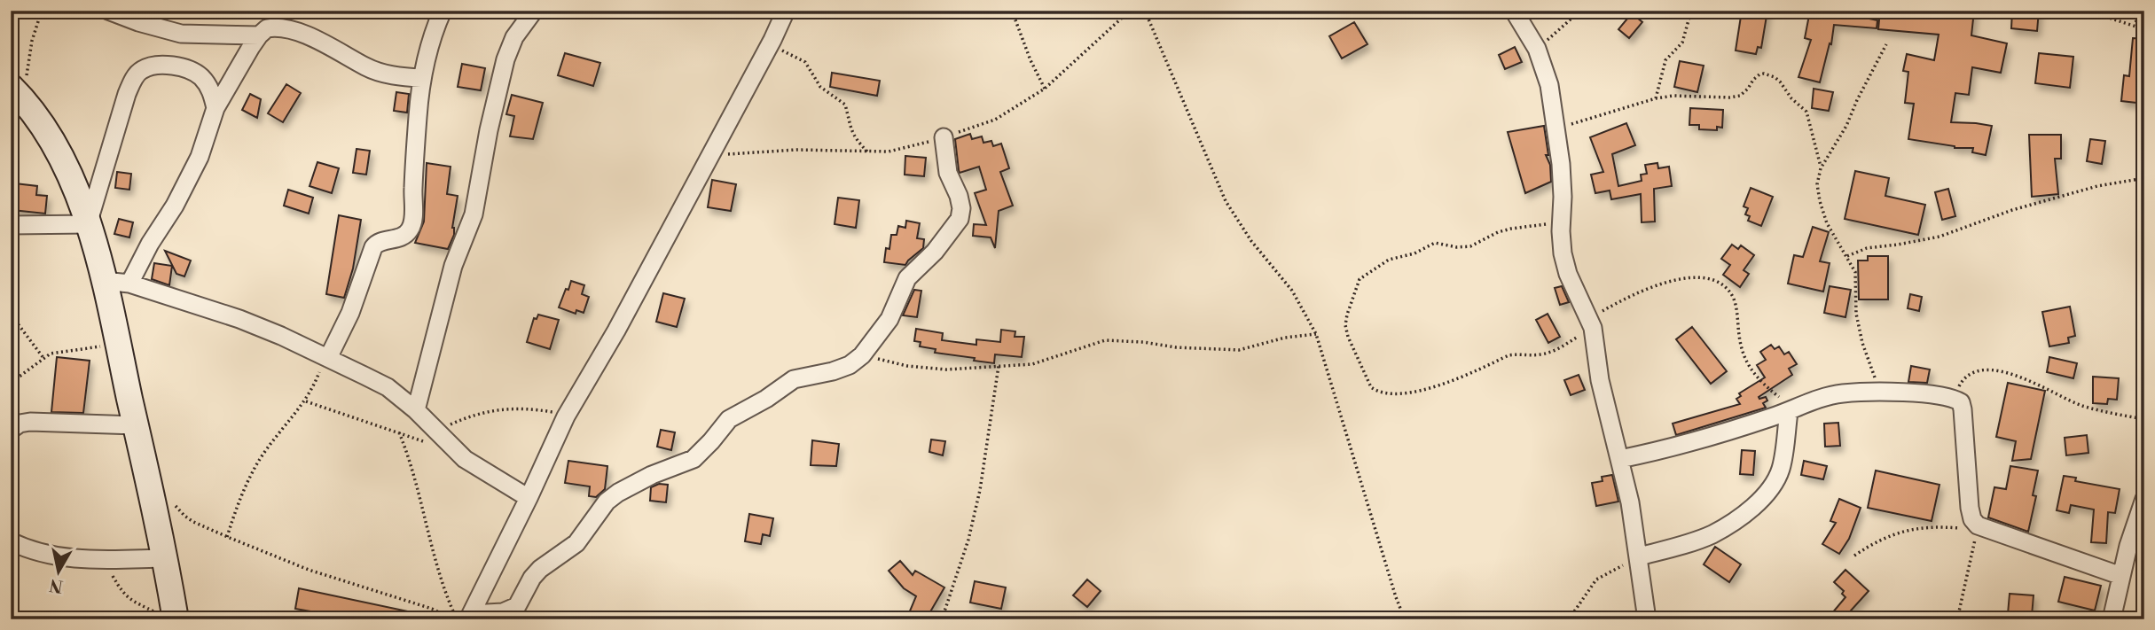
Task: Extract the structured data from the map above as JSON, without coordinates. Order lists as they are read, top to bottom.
{
  "north": "bottom"
}
